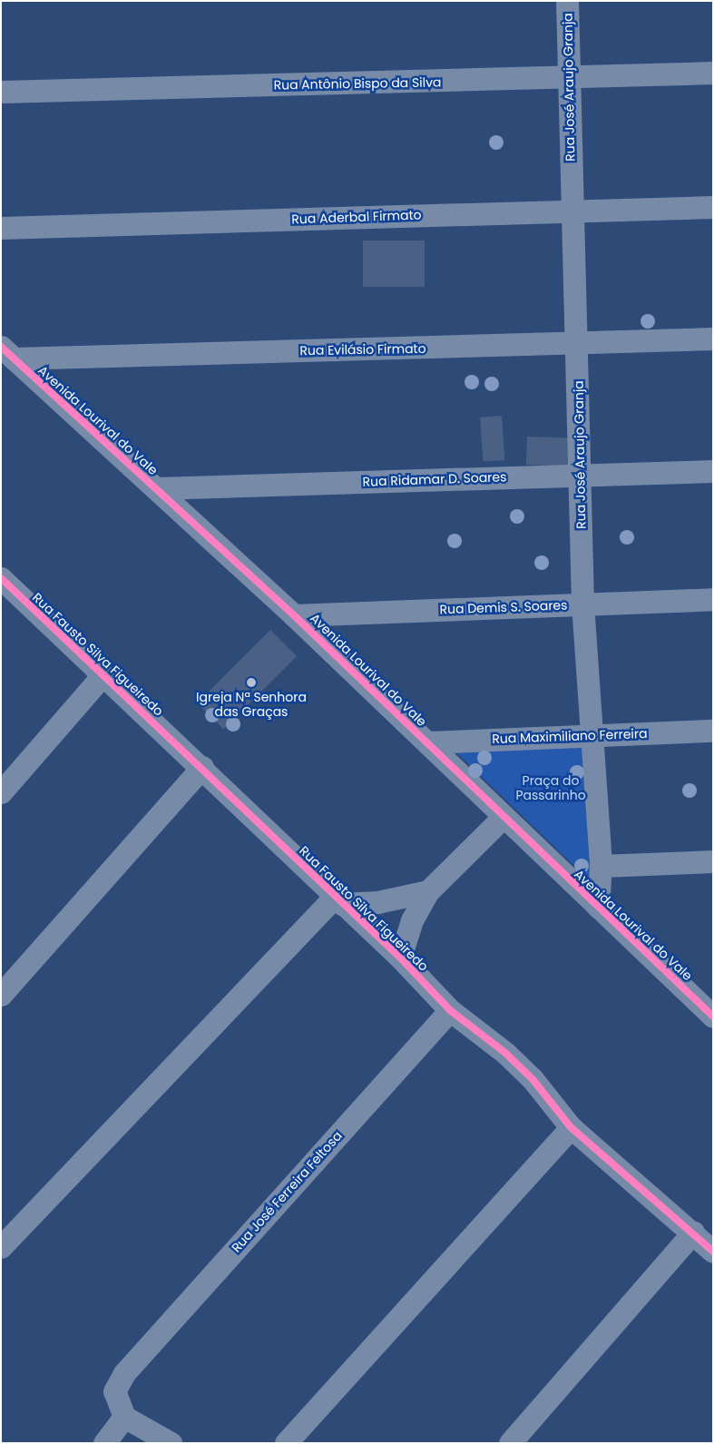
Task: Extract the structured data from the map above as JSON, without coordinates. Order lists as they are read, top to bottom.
{
  "streets": {
    "street": [
      "Rua Antônio Bispo da Silva",
      "Rua José Araujo Granja",
      "Rua Aderbal Firmato",
      "Rua Evilásio Firmato",
      "Avenida Lourival do Vale",
      "Rua Ridamar D. Soares",
      "Rua Demis S. Soares",
      "Rua Fausto Silva Figueiredo",
      "Rua Maximiliano Ferreira",
      "Rua José Ferreira Feltosa"
    ]
  },
  "crossings": [
    ["Rua Antônio Bispo da Silva", "Rua José Araujo Granja"],
    ["Rua José Araujo Granja", "Rua Aderbal Firmato"],
    ["Rua José Araujo Granja", "Rua Evilásio Firmato"],
    ["Rua José Araujo Granja", "Avenida Lourival do Vale"],
    ["Rua José Araujo Granja", "Rua Ridamar D. Soares"],
    ["Rua José Araujo Granja", "Rua Demis S. Soares"],
    ["Rua José Araujo Granja", "Rua Maximiliano Ferreira"],
    ["Rua Evilásio Firmato", "Avenida Lourival do Vale"],
    ["Avenida Lourival do Vale", "Rua Ridamar D. Soares"],
    ["Avenida Lourival do Vale", "Rua Demis S. Soares"],
    ["Avenida Lourival do Vale", "Rua Maximiliano Ferreira"],
    ["Rua Fausto Silva Figueiredo", "Rua José Ferreira Feltosa"]
  ],
  "parks": ["Praça do Passarinho"],
  "places": ["Igreja Nª Senhora das Graças"]
}
